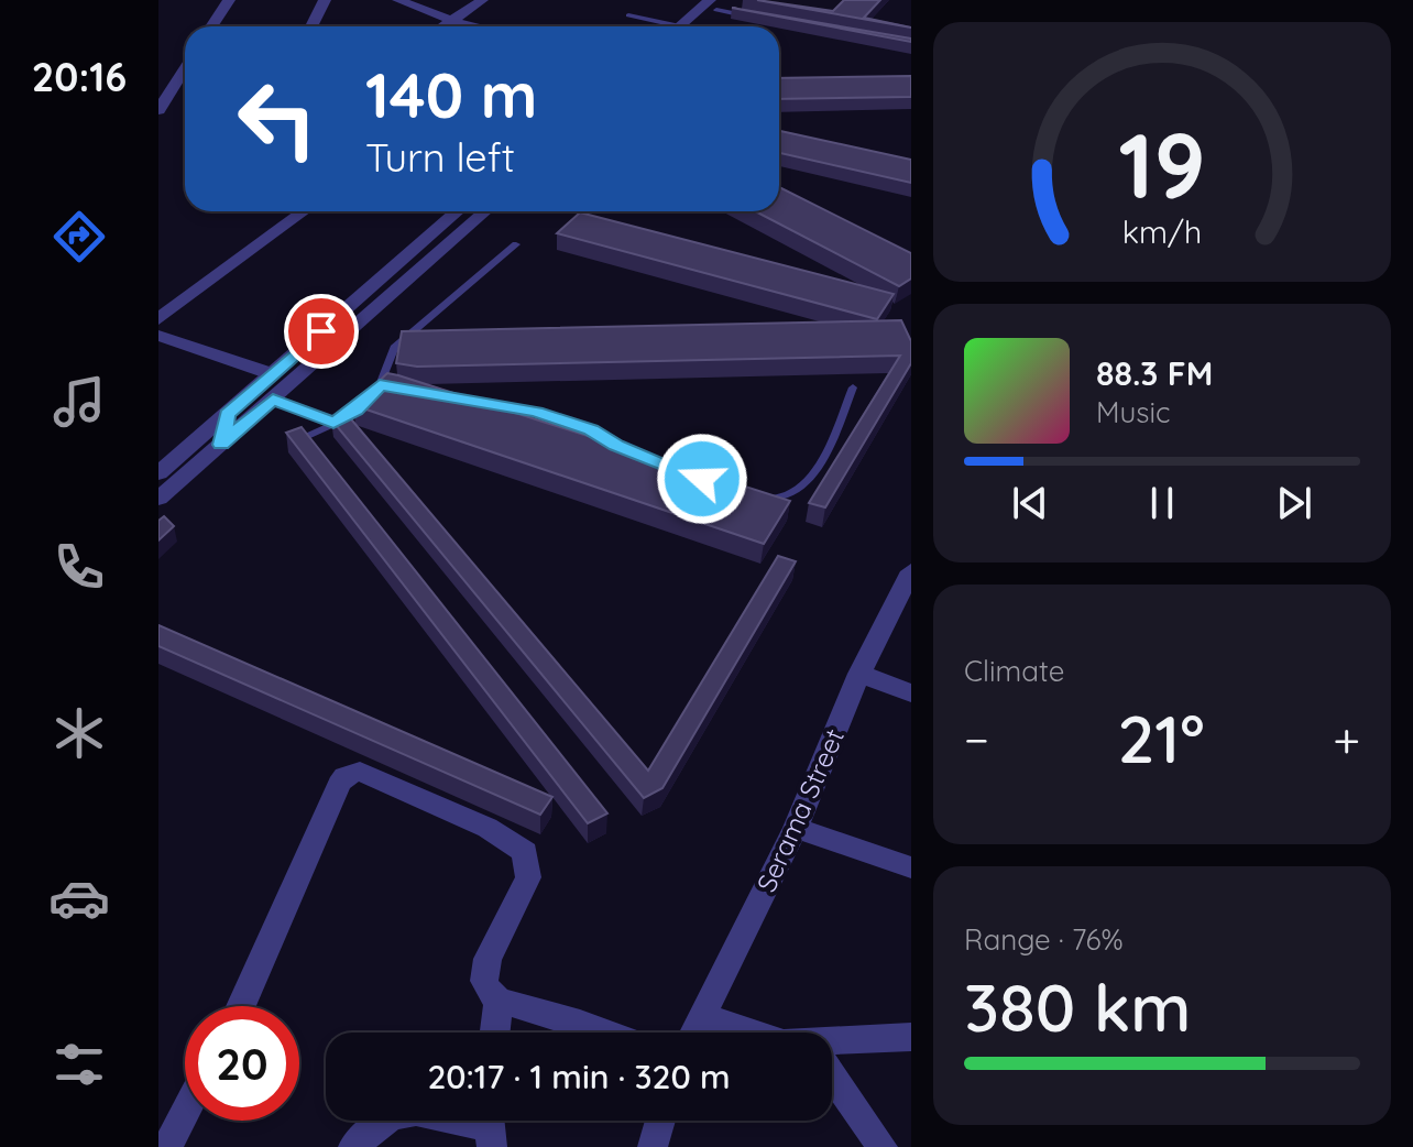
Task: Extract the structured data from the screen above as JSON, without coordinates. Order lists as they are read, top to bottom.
{
  "streets": {
    "street": ["Serama Street"]
  },
  "page": {
    "tabs": "20:16",
    "turn": ["140 m", "Turn left"],
    "song": ["88.3 FM", "Music"],
    "tile": [
      "Climate",
      ["Range · 76%", "380 km"]
    ],
    "heat": ["−", "21°", "+"],
    "limit": "20",
    "trip": "20:17 · 1 min · 320 m",
    "gauge": ["19", "km/h"]
  }
}
